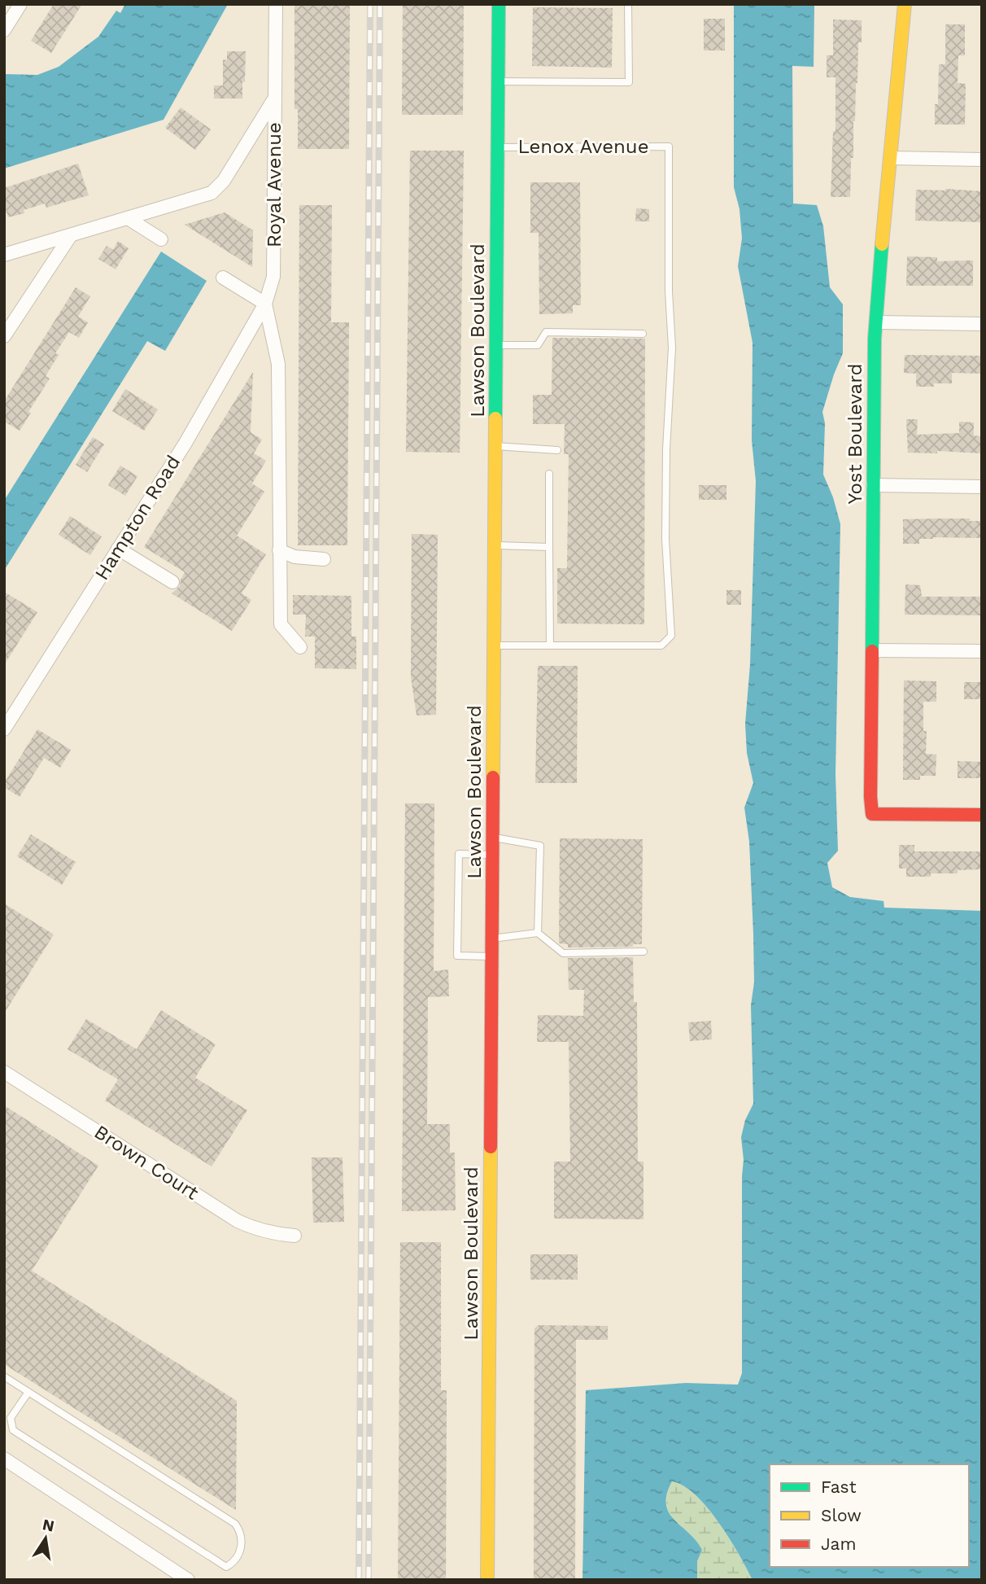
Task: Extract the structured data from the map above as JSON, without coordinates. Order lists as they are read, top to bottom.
{
  "streets": {
    "main road": ["Lawson Boulevard", "Yost Boulevard"],
    "street": ["Royal Avenue", "Hampton Road", "Brown Court"],
    "lane": ["Lenox Avenue"]
  },
  "crossings": [
    ["Lenox Avenue", "Lawson Boulevard"],
    ["Royal Avenue", "Hampton Road"]
  ],
  "legend": ["Fast", "Slow", "Jam"],
  "north": "top"
}
